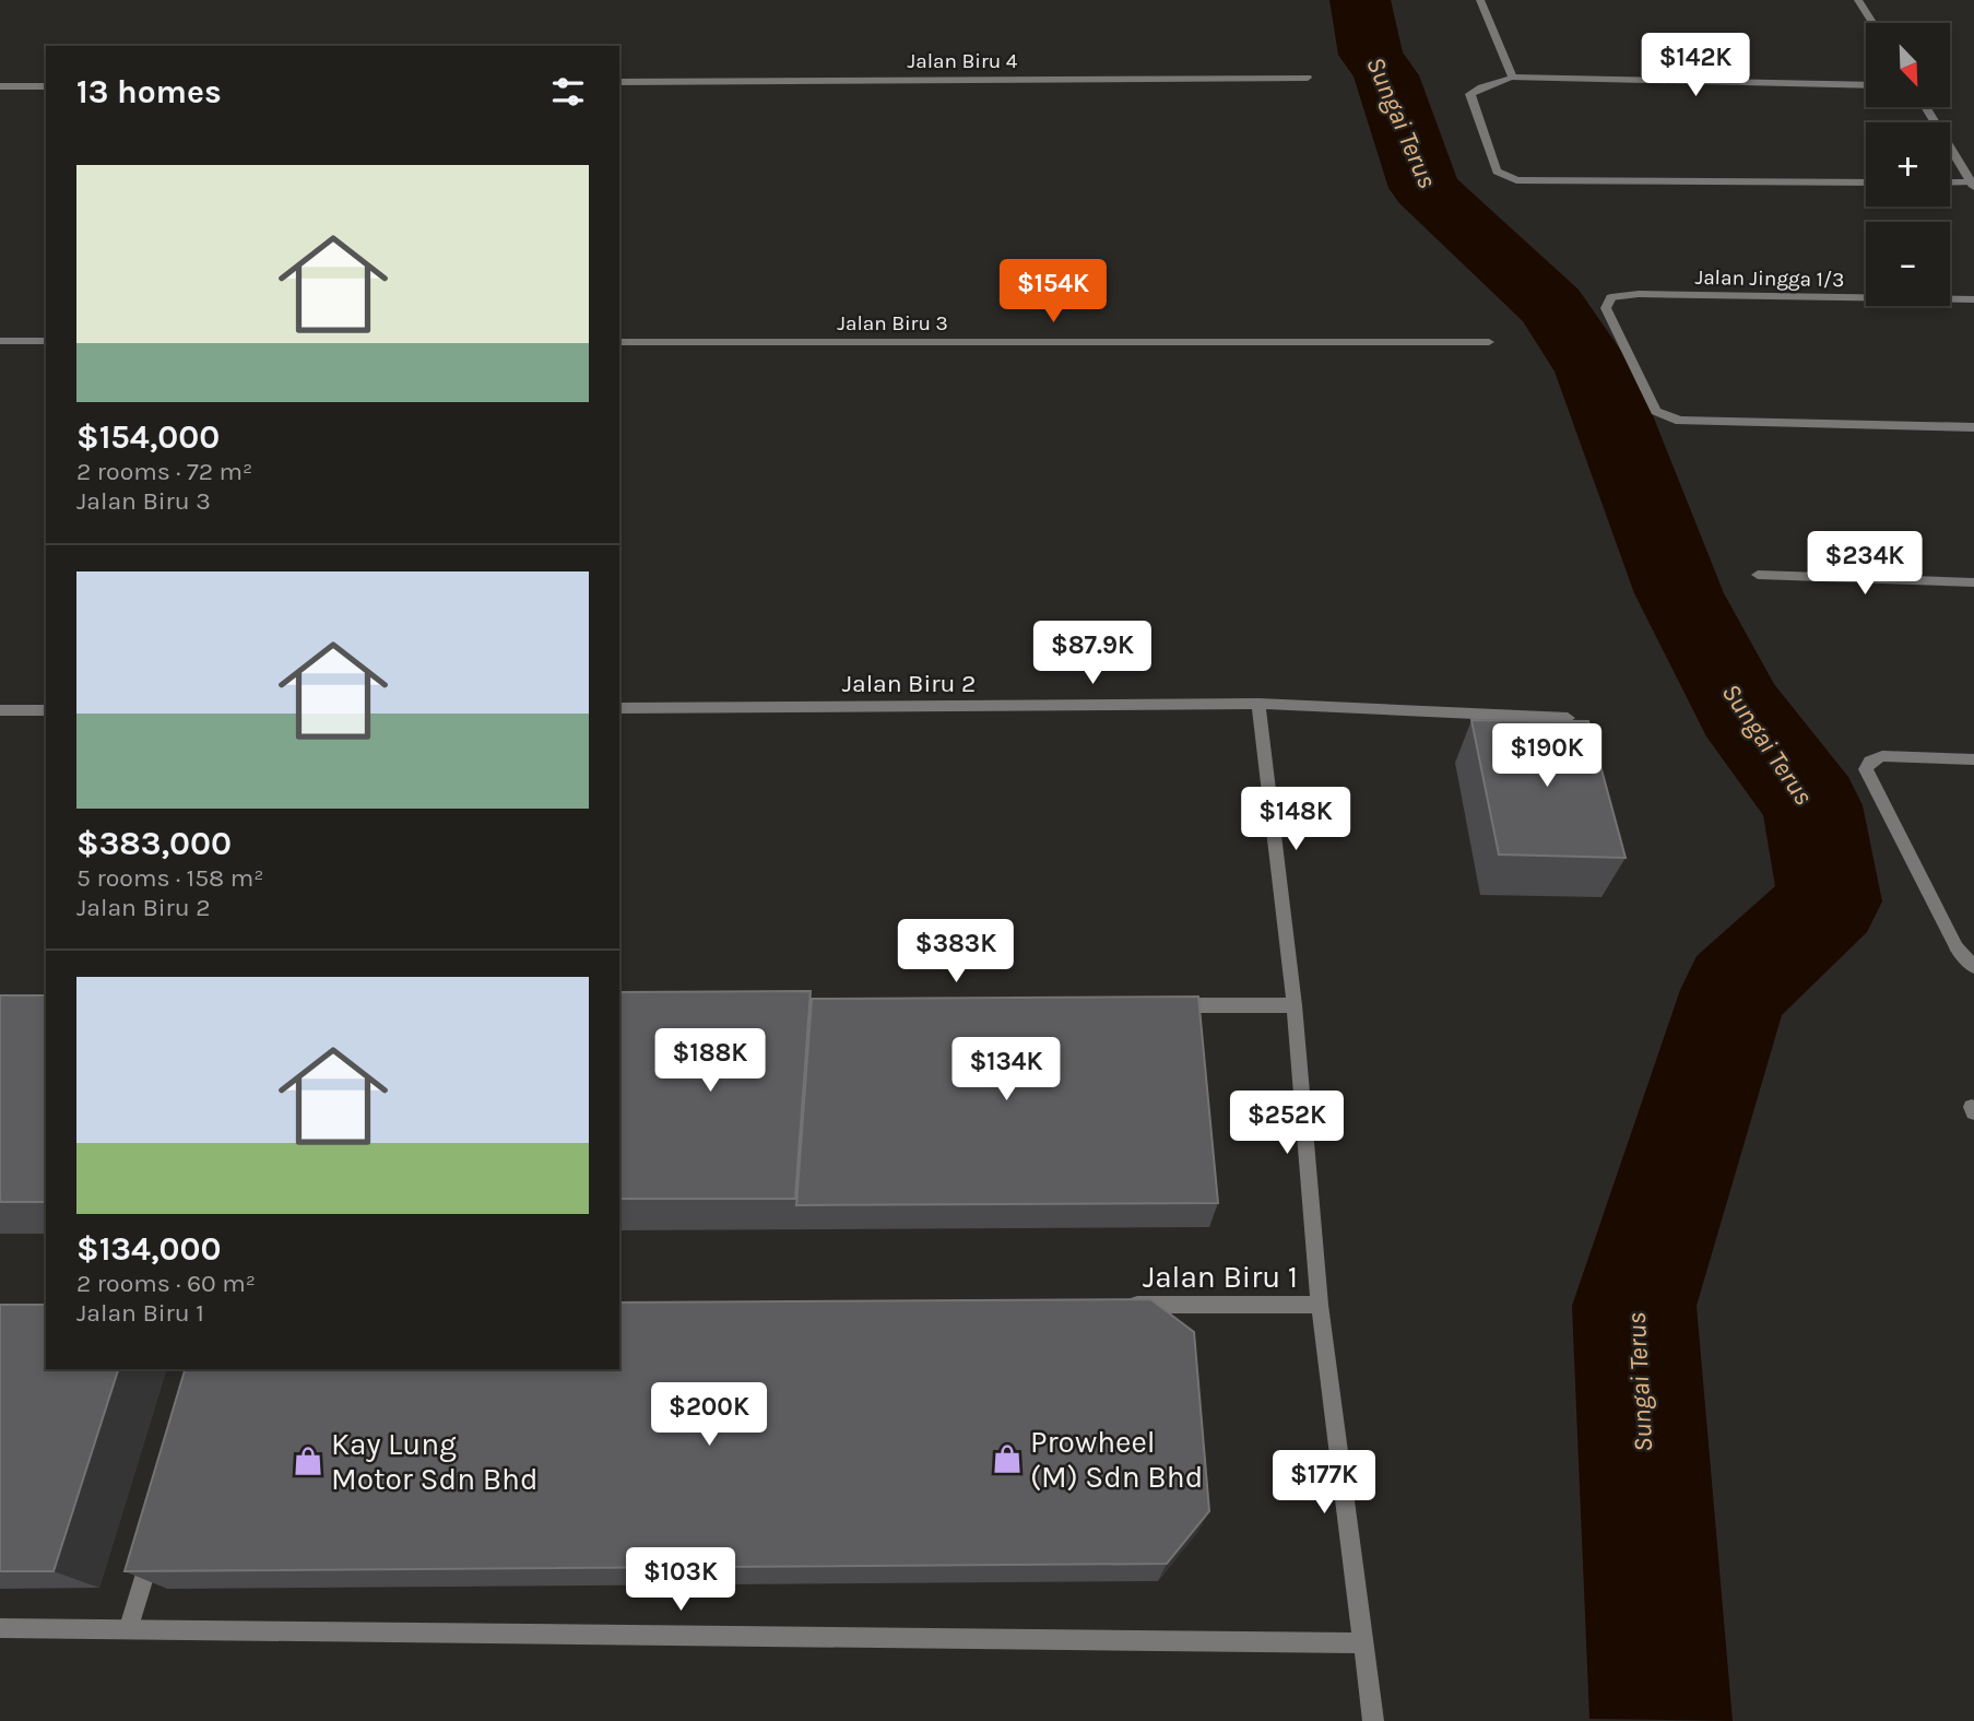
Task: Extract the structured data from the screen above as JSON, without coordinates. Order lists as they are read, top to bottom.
{
  "streets": {
    "street": [
      "Jalan Biru 4",
      "Jalan Jingga 1/3",
      "Jalan Biru 3",
      "Jalan Biru 2",
      "Jalan Biru 1"
    ]
  },
  "water": ["Sungai Terus"],
  "places": {
    "shop": ["Prowheel (M) Sdn Bhd", "Kay Lung Motor Sdn Bhd"]
  },
  "north": "bottom right",
  "page": {
    "map_buttons": ["+", "−"],
    "price": [
      "$142K",
      "$154K",
      "$234K",
      "$87.9K",
      "$190K",
      "$148K",
      "$383K",
      "$188K",
      "$134K",
      "$252K",
      "$200K",
      "$177K",
      "$103K"
    ],
    "heading": "13 homes",
    "list": [
      {
        "name": "$154,000",
        "note": "2 rooms · 72 m² · Jalan Biru 3"
      },
      {
        "name": "$383,000",
        "note": "5 rooms · 158 m² · Jalan Biru 2"
      },
      {
        "name": "$134,000",
        "note": "2 rooms · 60 m² · Jalan Biru 1"
      }
    ]
  }
}
